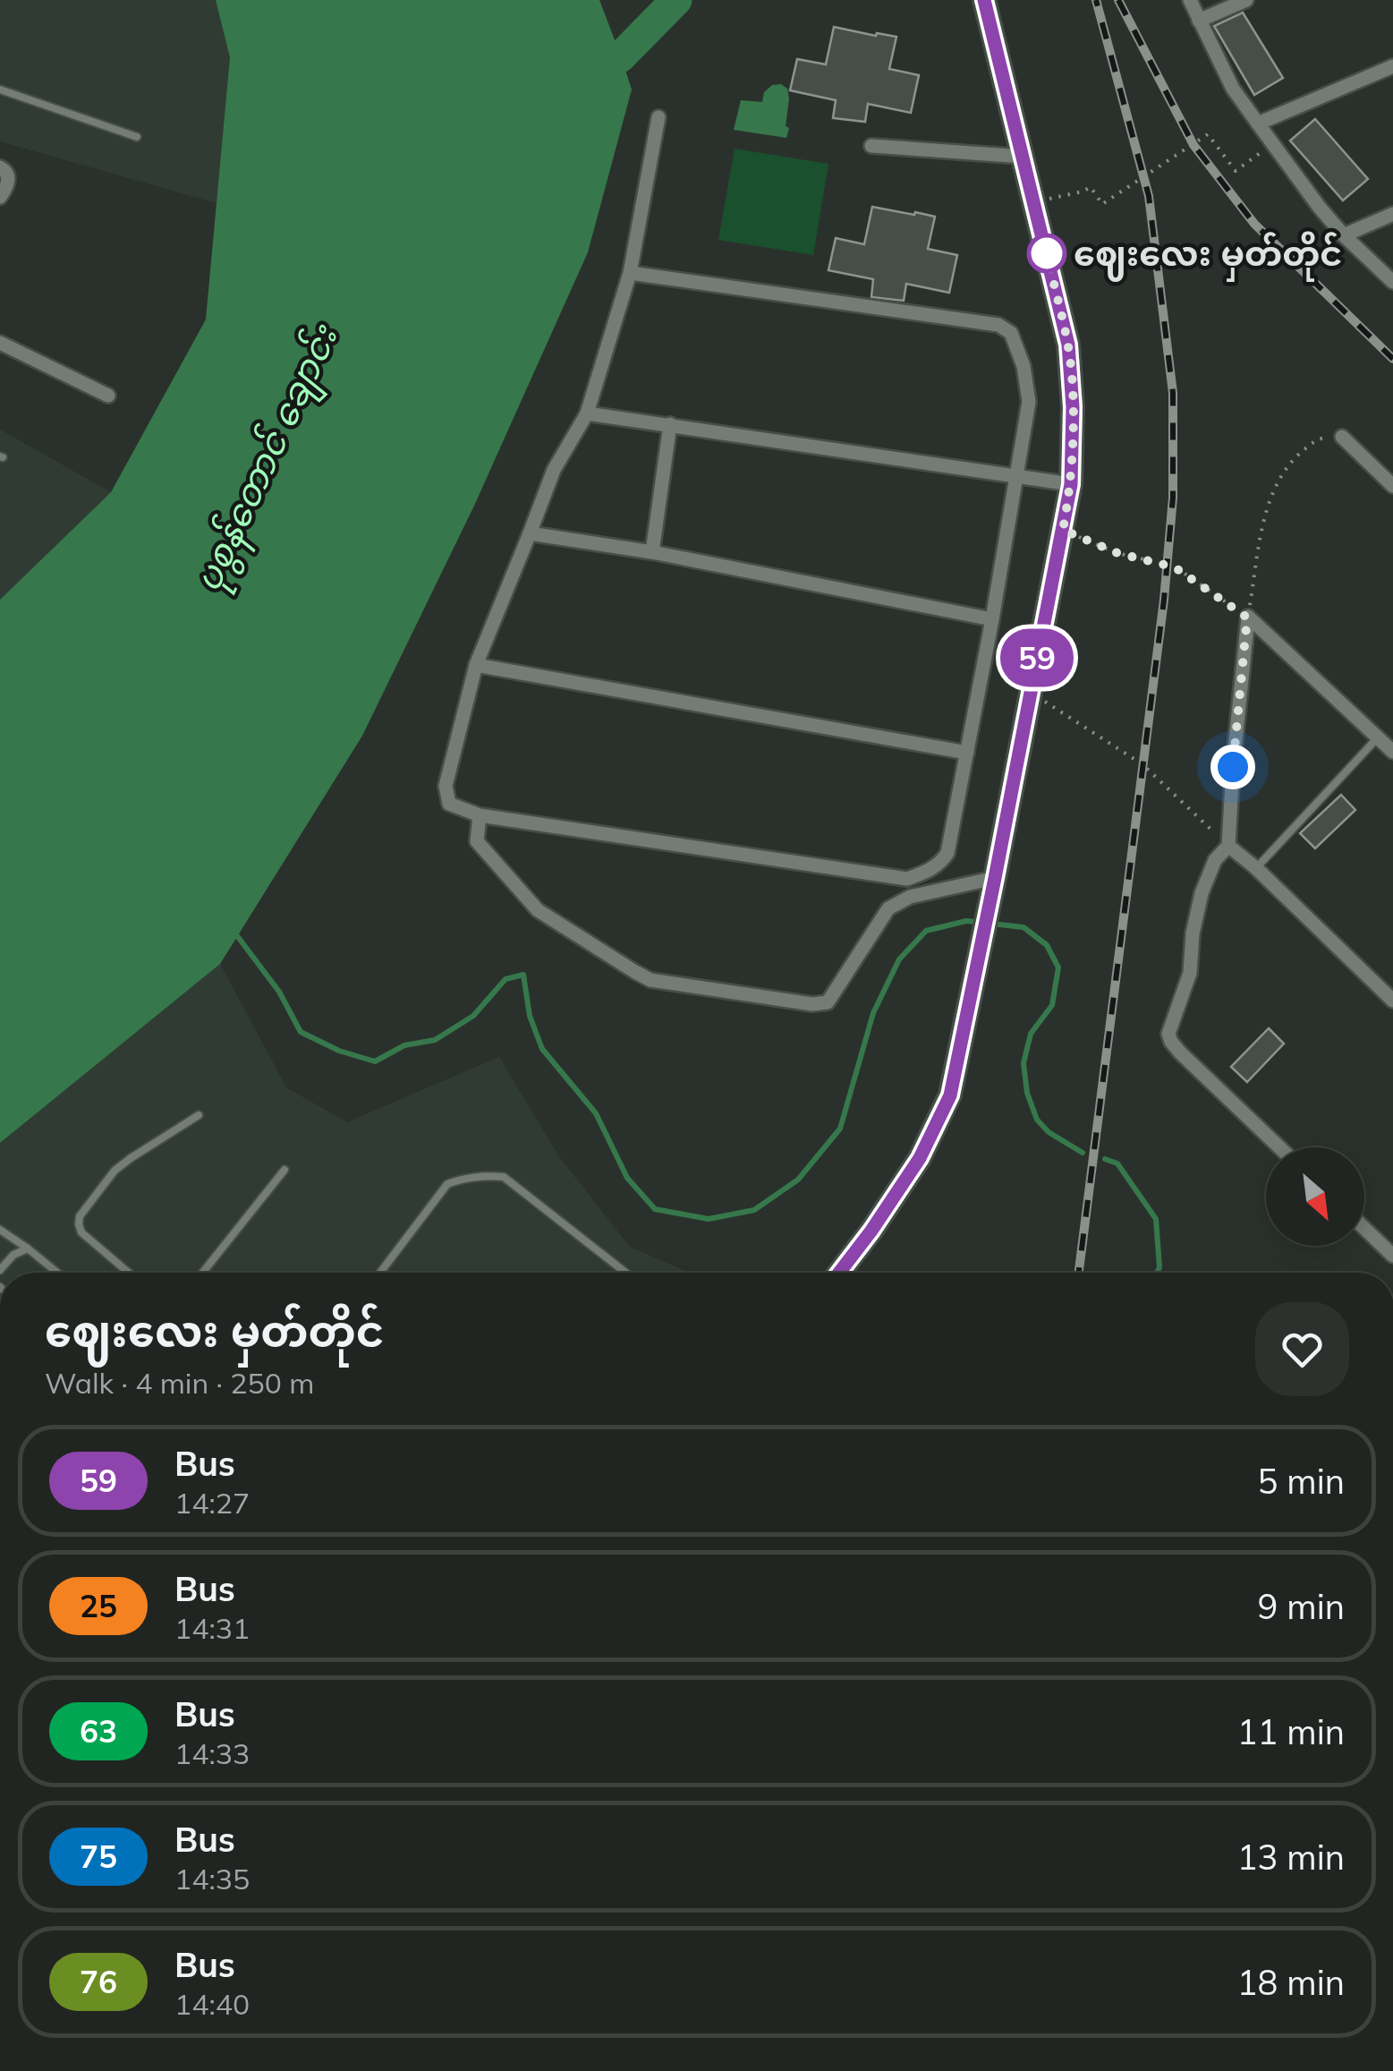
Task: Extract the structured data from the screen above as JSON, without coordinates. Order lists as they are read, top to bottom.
{
  "water": ["ပုစွန်တောင် ချောင်း"],
  "places": ["ဈေးလေး မှတ်တိုင်"],
  "lines": ["bus line 59"],
  "north": "bottom right",
  "page": {
    "on_map": "59",
    "heading": ["ဈေးလေး မှတ်တိုင်", "Walk · 4 min · 250 m"],
    "list": [
      {
        "mark": "59",
        "name": "Bus",
        "note": "14:27",
        "value": "5 min"
      },
      {
        "mark": "25",
        "name": "Bus",
        "note": "14:31",
        "value": "9 min"
      },
      {
        "mark": "63",
        "name": "Bus",
        "note": "14:33",
        "value": "11 min"
      },
      {
        "mark": "75",
        "name": "Bus",
        "note": "14:35",
        "value": "13 min"
      },
      {
        "mark": "76",
        "name": "Bus",
        "note": "14:40",
        "value": "18 min"
      }
    ]
  }
}
